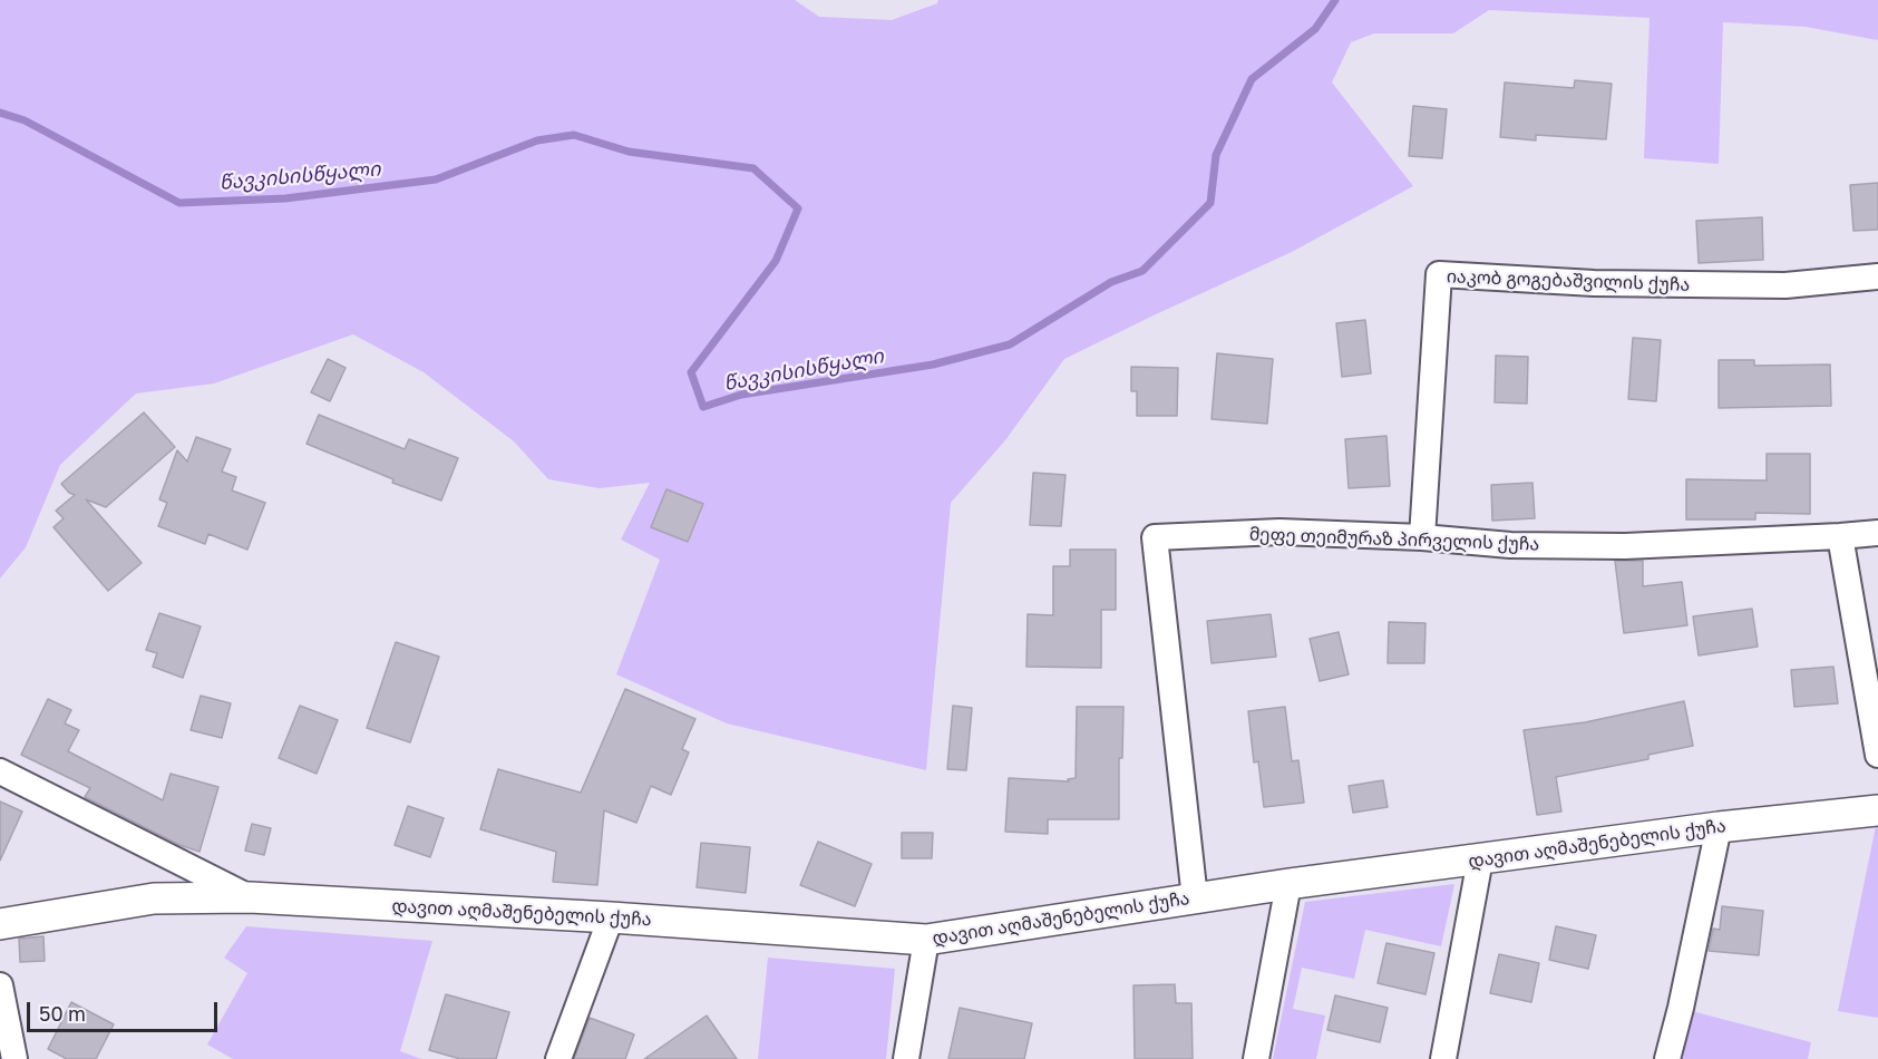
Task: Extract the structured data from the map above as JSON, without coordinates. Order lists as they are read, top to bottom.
{
  "streets": {
    "street": ["იაკობ გოგებაშვილის ქუჩა", "მეფე თეიმურაზ პირველის ქუჩა", "დავით აღმაშენებელის ქუჩა"]
  },
  "crossings": [
    ["იაკობ გოგებაშვილის ქუჩა", "მეფე თეიმურაზ პირველის ქუჩა"],
    ["მეფე თეიმურაზ პირველის ქუჩა", "დავით აღმაშენებელის ქუჩა"]
  ],
  "water": ["წავკისისწყალი"],
  "scale_bar": "50 m"
}
